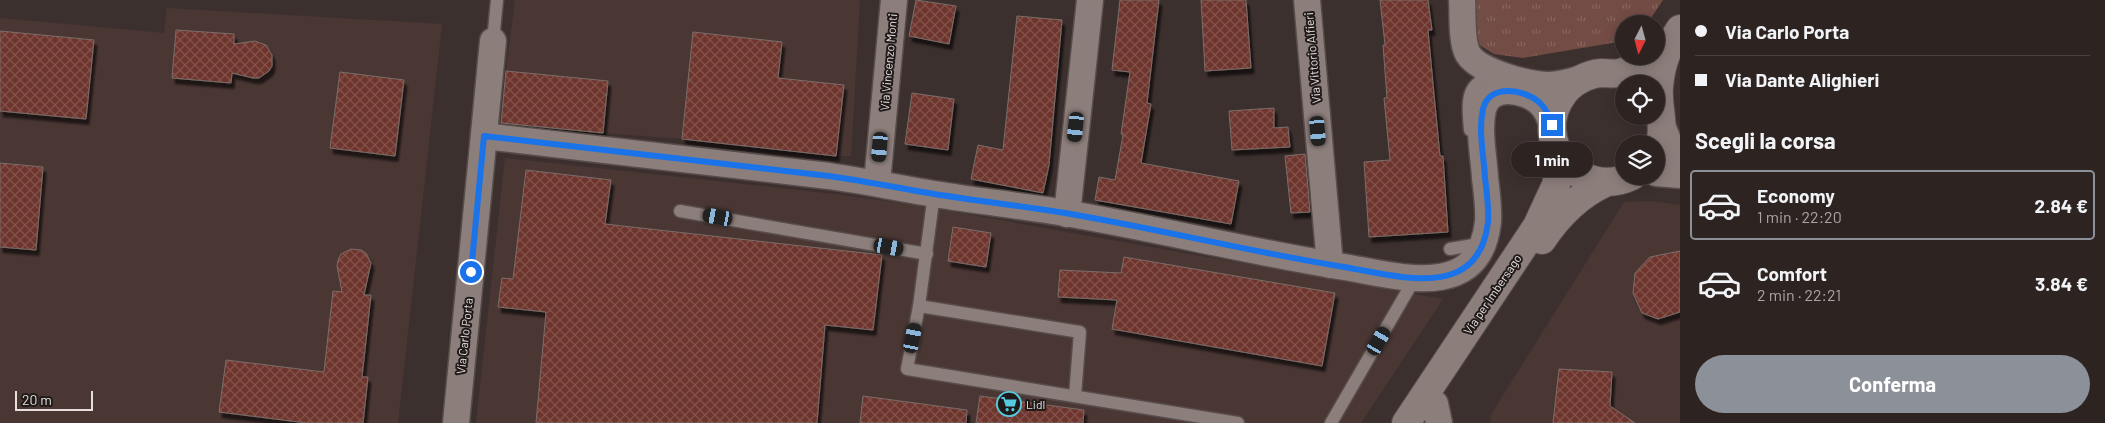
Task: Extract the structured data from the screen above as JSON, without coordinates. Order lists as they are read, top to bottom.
{
  "streets": {
    "main road": ["Via per Imbersago"],
    "street": ["Via Vittorio Alfieri", "Via Vincenzo Monti", "Via Carlo Porta"]
  },
  "places": {
    "supermarket": ["Lidl"]
  },
  "scale_bar": "20 m",
  "north": "bottom",
  "page": {
    "banner": ["Via Carlo Porta", "Via Dante Alighieri"],
    "heading": "Scegli la corsa",
    "bubble": "1 min",
    "list": [
      {
        "name": "Economy",
        "note": "1 min · 22:20",
        "value": "2.84 €"
      },
      {
        "name": "Comfort",
        "note": "2 min · 22:21",
        "value": "3.84 €"
      }
    ],
    "buttons": "Conferma",
    "scale": "20 m"
  }
}
